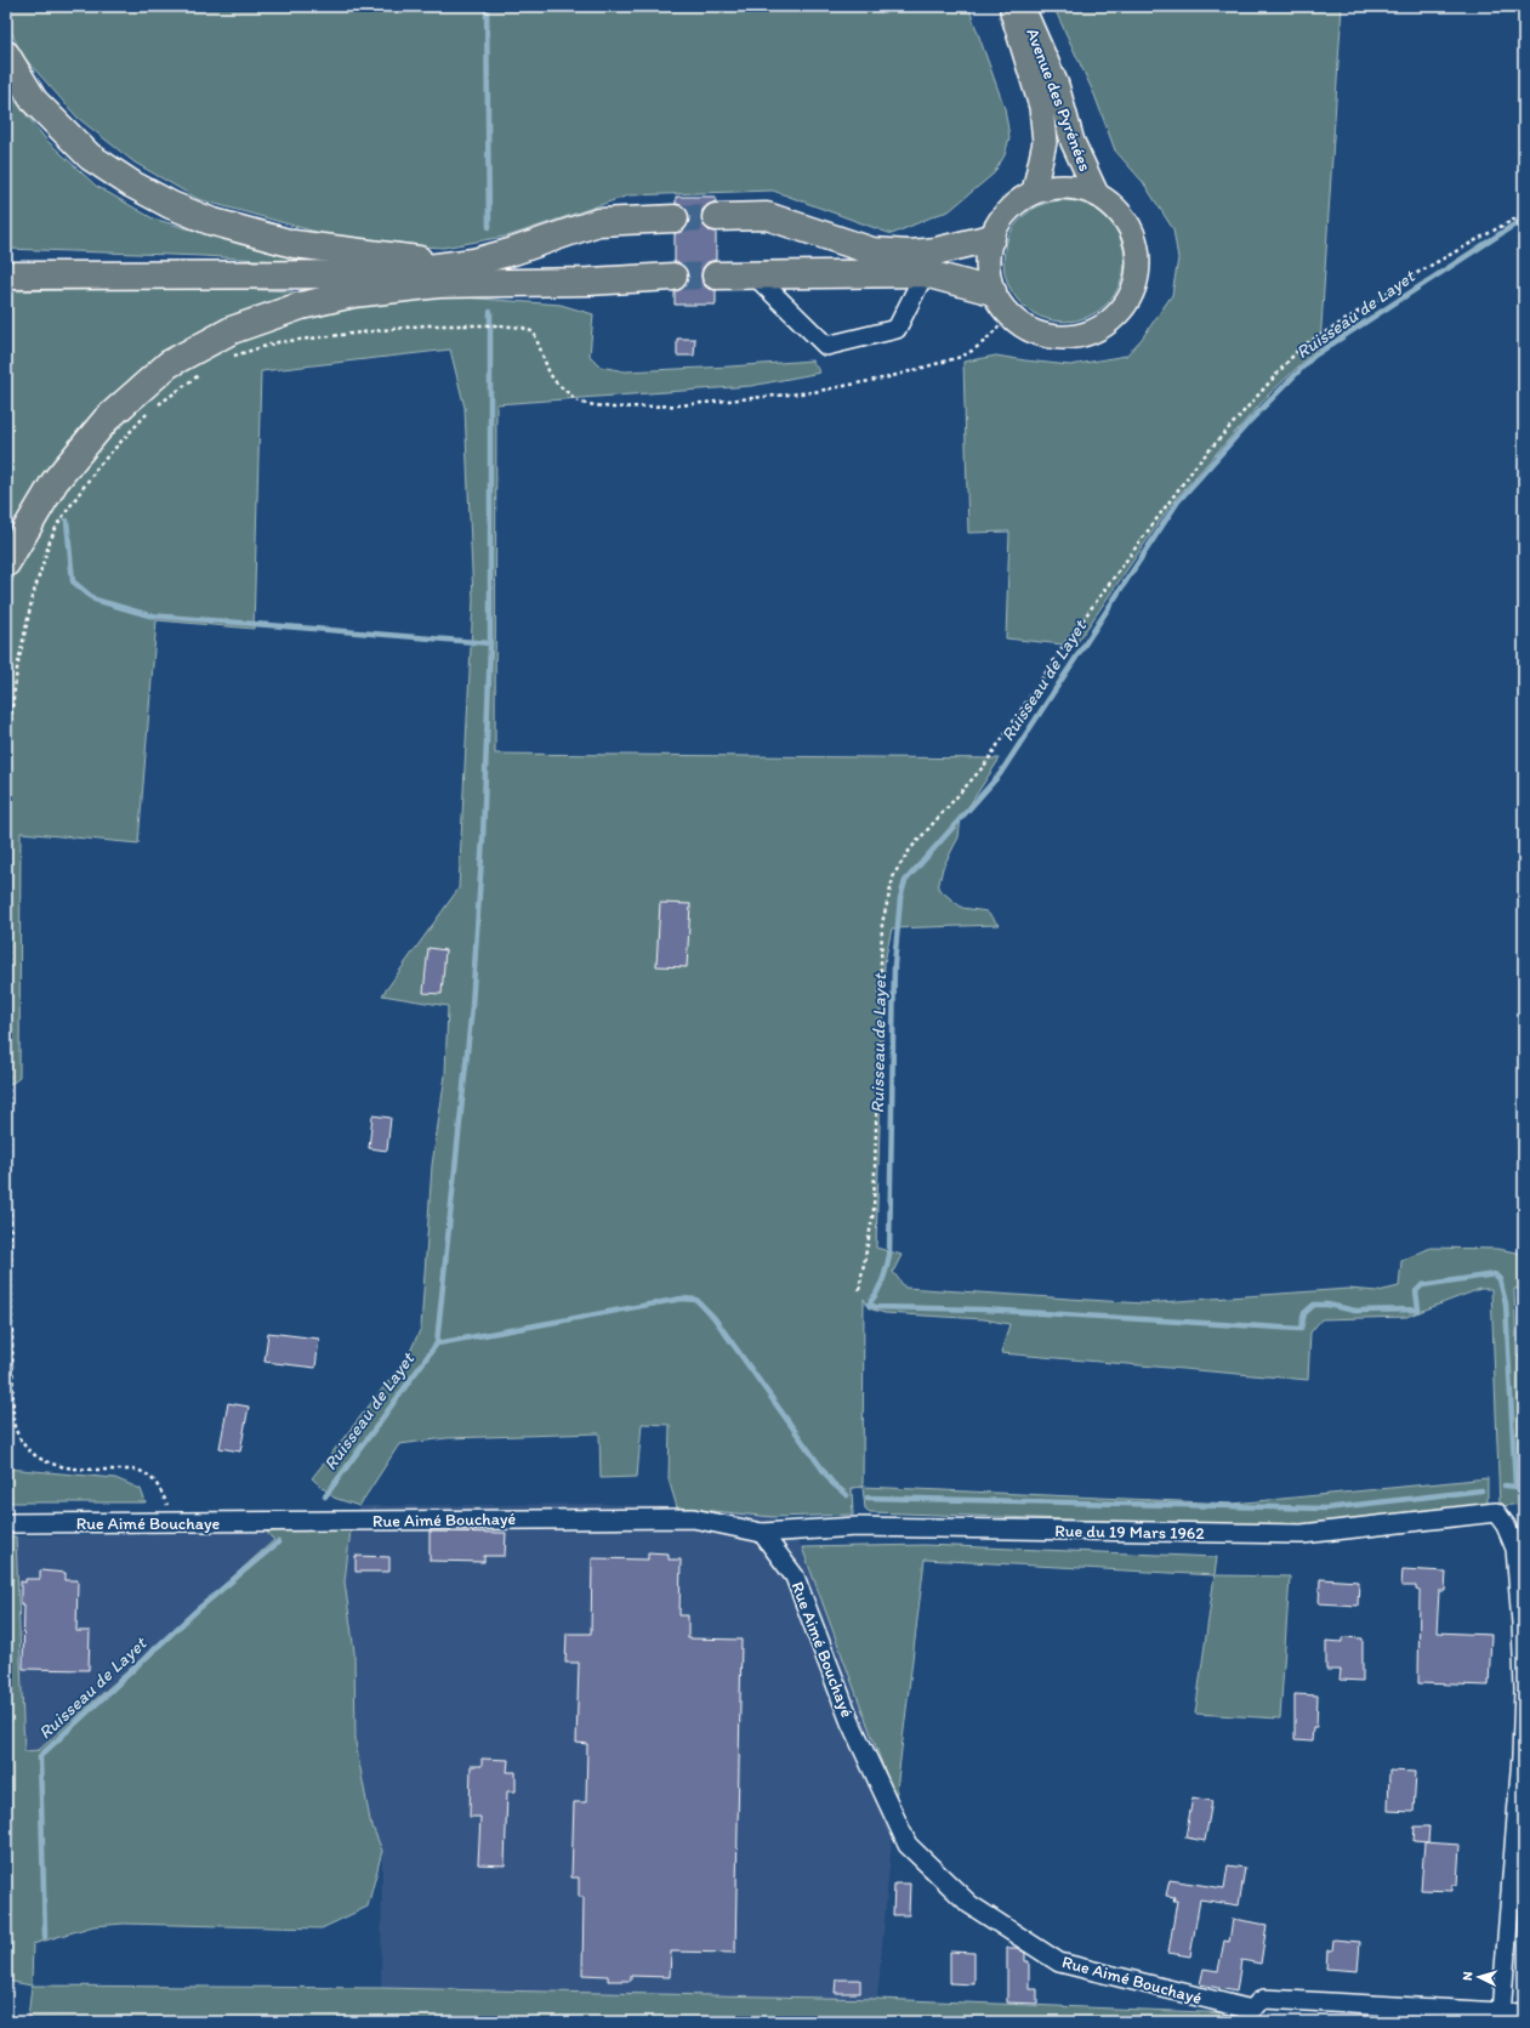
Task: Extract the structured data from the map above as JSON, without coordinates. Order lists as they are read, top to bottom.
{
  "streets": {
    "main road": ["Avenue des Pyrénées"],
    "street": ["Rue Aimé Bouchayé", "Rue Aimé Bouchaye", "Rue du 19 Mars 1962"]
  },
  "crossings": [
    ["Rue Aimé Bouchayé", "Rue Aimé Bouchaye"],
    ["Rue Aimé Bouchayé", "Rue du 19 Mars 1962"]
  ],
  "water": ["Ruisseau de Layet"],
  "north": "left"
}
